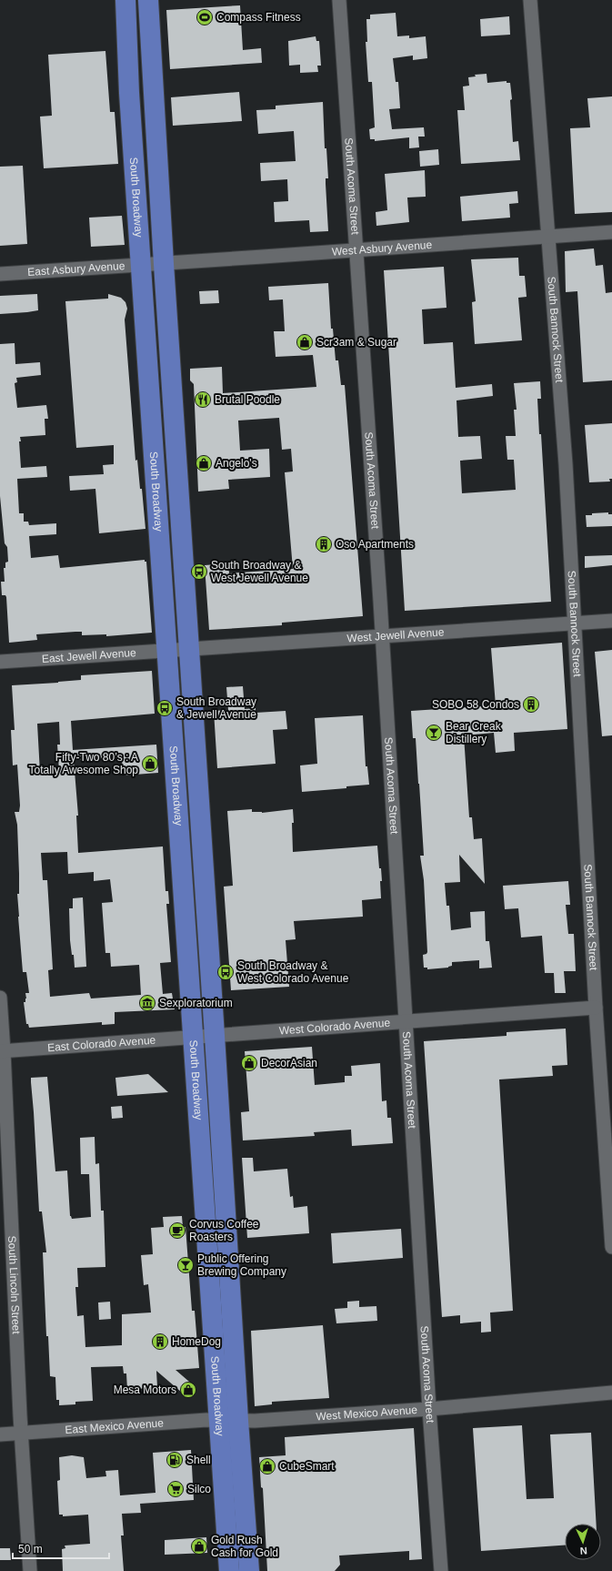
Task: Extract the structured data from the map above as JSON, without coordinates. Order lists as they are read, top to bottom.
{
  "streets": {
    "main road": ["South Broadway"],
    "street": [
      "South Acoma Street",
      "West Asbury Avenue",
      "East Asbury Avenue",
      "South Bannock Street",
      "West Jewell Avenue",
      "East Jewell Avenue",
      "West Colorado Avenue",
      "East Colorado Avenue",
      "South Lincoln Street",
      "West Mexico Avenue",
      "East Mexico Avenue"
    ]
  },
  "crossings": [
    ["South Acoma Street", "West Asbury Avenue"],
    ["South Acoma Street", "West Jewell Avenue"],
    ["South Acoma Street", "West Colorado Avenue"],
    ["South Acoma Street", "West Mexico Avenue"],
    ["South Broadway", "West Asbury Avenue"],
    ["South Broadway", "East Asbury Avenue"],
    ["South Broadway", "West Jewell Avenue"],
    ["South Broadway", "East Jewell Avenue"],
    ["South Broadway", "West Colorado Avenue"],
    ["South Broadway", "East Colorado Avenue"],
    ["South Broadway", "West Mexico Avenue"],
    ["South Broadway", "East Mexico Avenue"],
    ["West Asbury Avenue", "East Asbury Avenue"],
    ["West Asbury Avenue", "South Bannock Street"],
    ["South Bannock Street", "West Jewell Avenue"],
    ["South Bannock Street", "West Colorado Avenue"],
    ["West Jewell Avenue", "East Jewell Avenue"],
    ["West Colorado Avenue", "East Colorado Avenue"],
    ["East Colorado Avenue", "South Lincoln Street"],
    ["South Lincoln Street", "East Mexico Avenue"],
    ["West Mexico Avenue", "East Mexico Avenue"]
  ],
  "places": {
    "sports": ["Compass Fitness"],
    "shop": [
      "Scr3am & Sugar",
      "Angelo's",
      "Fifty-Two 80’s : A Totally Awesome Shop",
      "DecorAsian",
      "Mesa Motors",
      "CubeSmart",
      "Gold Rush Cash for Gold"
    ],
    "restaurant": ["Brutal Poodle"],
    "building": ["Oso Apartments", "SOBO 58 Condos", "HomeDog"],
    "bus stop": ["South Broadway & West Jewell Avenue", "South Broadway & Jewell Avenue", "South Broadway & West Colorado Avenue"],
    "bar": ["Bear Creak Distillery", "Public Offering Brewing Company"],
    "museum": ["Sexploratorium"],
    "cafe": ["Corvus Coffee Roasters"],
    "fuel station": ["Shell"],
    "supermarket": ["Silco"]
  },
  "scale_bar": "50 m",
  "north": "bottom"
}
